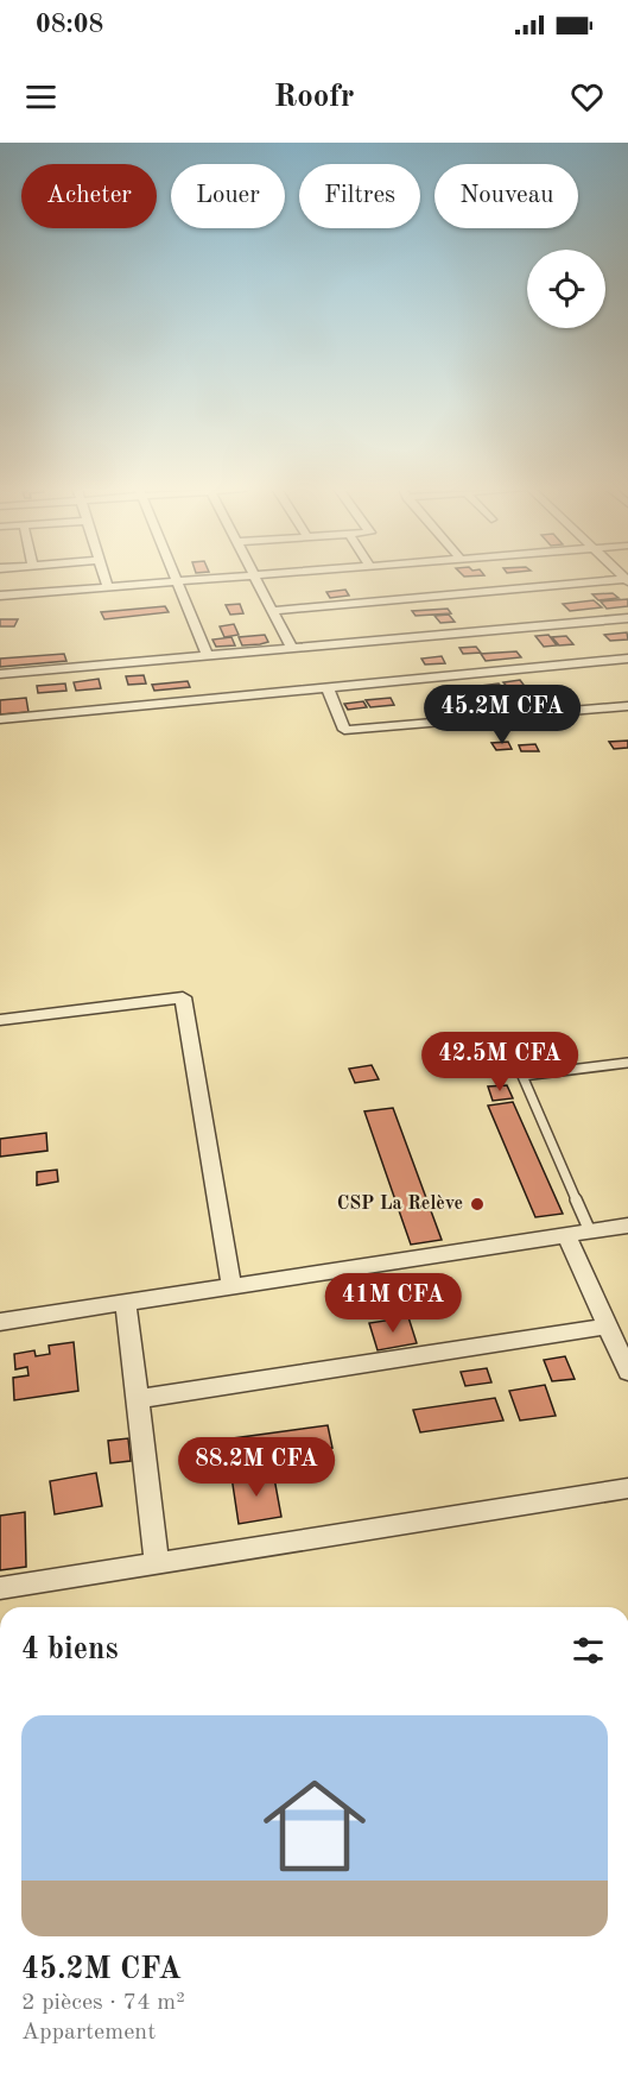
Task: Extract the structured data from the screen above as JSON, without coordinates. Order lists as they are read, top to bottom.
{
  "places": ["CSP La Relève"],
  "page": {
    "status": "08:08",
    "header": "Roofr",
    "chip": [
      "Acheter",
      "Louer",
      "Filtres",
      "Nouveau"
    ],
    "price": [
      "45.2M CFA",
      "42.5M CFA",
      "41M CFA",
      "88.2M CFA"
    ],
    "heading": "4 biens",
    "list": [
      {
        "name": "45.2M CFA",
        "note": "2 pièces · 74 m² · Appartement"
      }
    ]
  }
}
